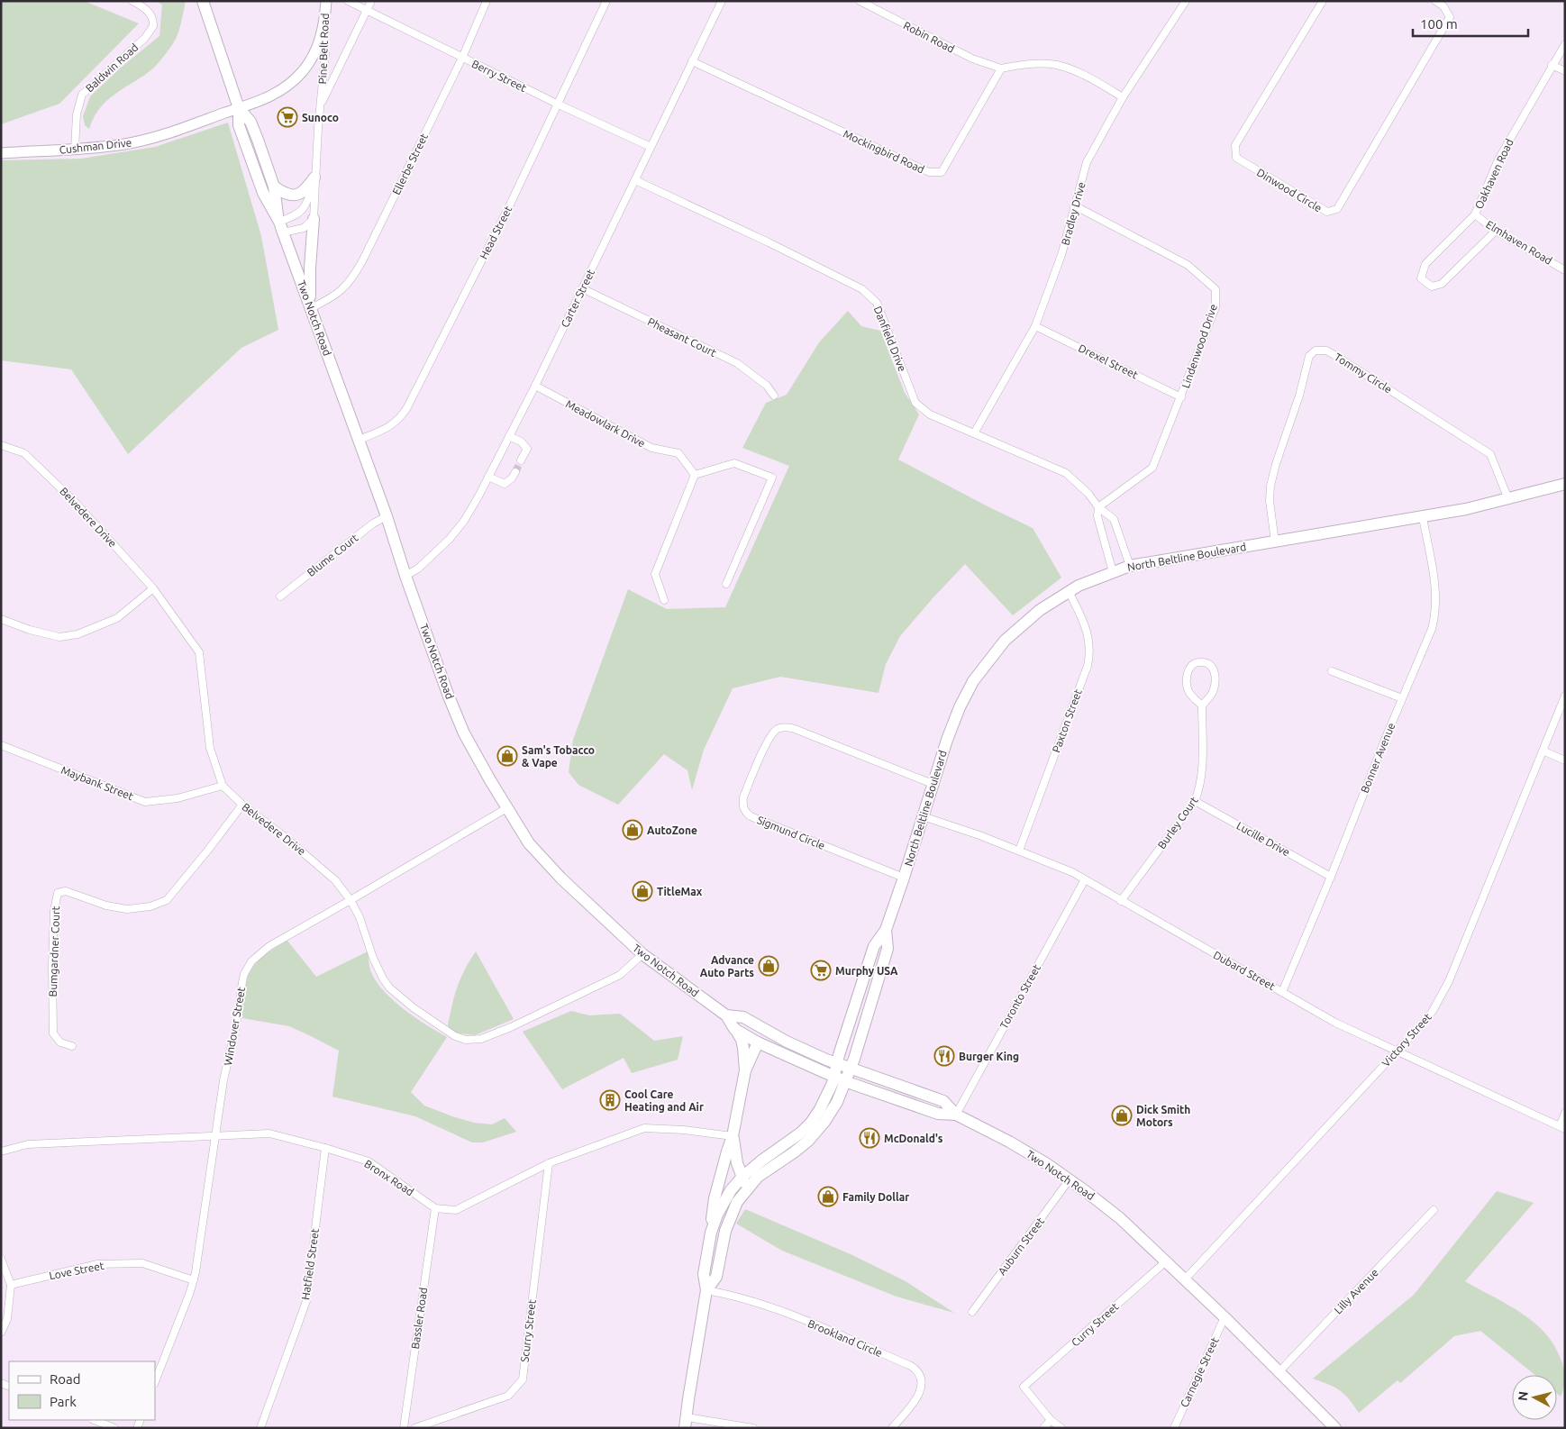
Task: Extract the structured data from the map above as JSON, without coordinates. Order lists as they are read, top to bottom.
{
  "streets": {
    "main road": ["Two Notch Road", "North Beltline Boulevard"],
    "street": [
      "Robin Road",
      "Pine Belt Road",
      "Baldwin Road",
      "Berry Street",
      "Cushman Drive",
      "Mockingbird Road",
      "Ellerbe Street",
      "Oakhaven Road",
      "Dinwood Circle",
      "Bradley Drive",
      "Head Street",
      "Elmhaven Road",
      "Carter Street",
      "Pheasant Court",
      "Danfield Drive",
      "Lindenwood Drive",
      "Drexel Street",
      "Tommy Circle",
      "Meadowlark Drive",
      "Belvedere Drive",
      "Blume Court",
      "Paxton Street",
      "Bonner Avenue",
      "Maybank Street",
      "Burley Court",
      "Sigmund Circle",
      "Lucille Drive",
      "Bumgardner Court",
      "Dubard Street",
      "Toronto Street",
      "Windover Street",
      "Victory Street",
      "Bronx Road",
      "Auburn Street",
      "Hatfield Street",
      "Love Street",
      "Lilly Avenue",
      "Bassler Road",
      "Curry Street",
      "Scurry Street",
      "Brookland Circle",
      "Carnegie Street"
    ]
  },
  "crossings": [
    ["Robin Road", "Mockingbird Road"],
    ["Pine Belt Road", "Cushman Drive"],
    ["Pine Belt Road", "Two Notch Road"],
    ["Baldwin Road", "Cushman Drive"],
    ["Berry Street", "Ellerbe Street"],
    ["Berry Street", "Head Street"],
    ["Berry Street", "Carter Street"],
    ["Cushman Drive", "Two Notch Road"],
    ["Mockingbird Road", "Carter Street"],
    ["Ellerbe Street", "Two Notch Road"],
    ["Oakhaven Road", "Elmhaven Road"],
    ["Bradley Drive", "Danfield Drive"],
    ["Bradley Drive", "Lindenwood Drive"],
    ["Bradley Drive", "Drexel Street"],
    ["Head Street", "Two Notch Road"],
    ["Carter Street", "Two Notch Road"],
    ["Carter Street", "Pheasant Court"],
    ["Carter Street", "Danfield Drive"],
    ["Carter Street", "Meadowlark Drive"],
    ["Two Notch Road", "Belvedere Drive"],
    ["Two Notch Road", "Blume Court"],
    ["Two Notch Road", "North Beltline Boulevard"],
    ["Two Notch Road", "Toronto Street"],
    ["Two Notch Road", "Windover Street"],
    ["Two Notch Road", "Victory Street"],
    ["Two Notch Road", "Auburn Street"],
    ["Two Notch Road", "Lilly Avenue"],
    ["Two Notch Road", "Curry Street"],
    ["Two Notch Road", "Carnegie Street"],
    ["Danfield Drive", "Lindenwood Drive"],
    ["Danfield Drive", "North Beltline Boulevard"],
    ["Lindenwood Drive", "Drexel Street"],
    ["Tommy Circle", "North Beltline Boulevard"],
    ["Belvedere Drive", "Maybank Street"],
    ["Belvedere Drive", "Bumgardner Court"],
    ["Belvedere Drive", "Windover Street"],
    ["North Beltline Boulevard", "Paxton Street"],
    ["North Beltline Boulevard", "Bonner Avenue"],
    ["North Beltline Boulevard", "Sigmund Circle"],
    ["North Beltline Boulevard", "Dubard Street"],
    ["Paxton Street", "Dubard Street"],
    ["Bonner Avenue", "Lucille Drive"],
    ["Bonner Avenue", "Dubard Street"],
    ["Burley Court", "Lucille Drive"],
    ["Burley Court", "Dubard Street"],
    ["Dubard Street", "Toronto Street"],
    ["Dubard Street", "Victory Street"],
    ["Windover Street", "Bronx Road"],
    ["Windover Street", "Love Street"],
    ["Bronx Road", "Hatfield Street"],
    ["Bronx Road", "Bassler Road"]
  ],
  "places": {
    "supermarket": ["Sunoco", "Murphy USA"],
    "shop": [
      "Sam's Tobacco & Vape",
      "AutoZone",
      "TitleMax",
      "Advance Auto Parts",
      "Dick Smith Motors",
      "Family Dollar"
    ],
    "restaurant": ["Burger King", "McDonald's"],
    "building": ["Cool Care Heating and Air"]
  },
  "legend": ["Road", "Park"],
  "scale_bar": "100 m",
  "north": "left"
}
